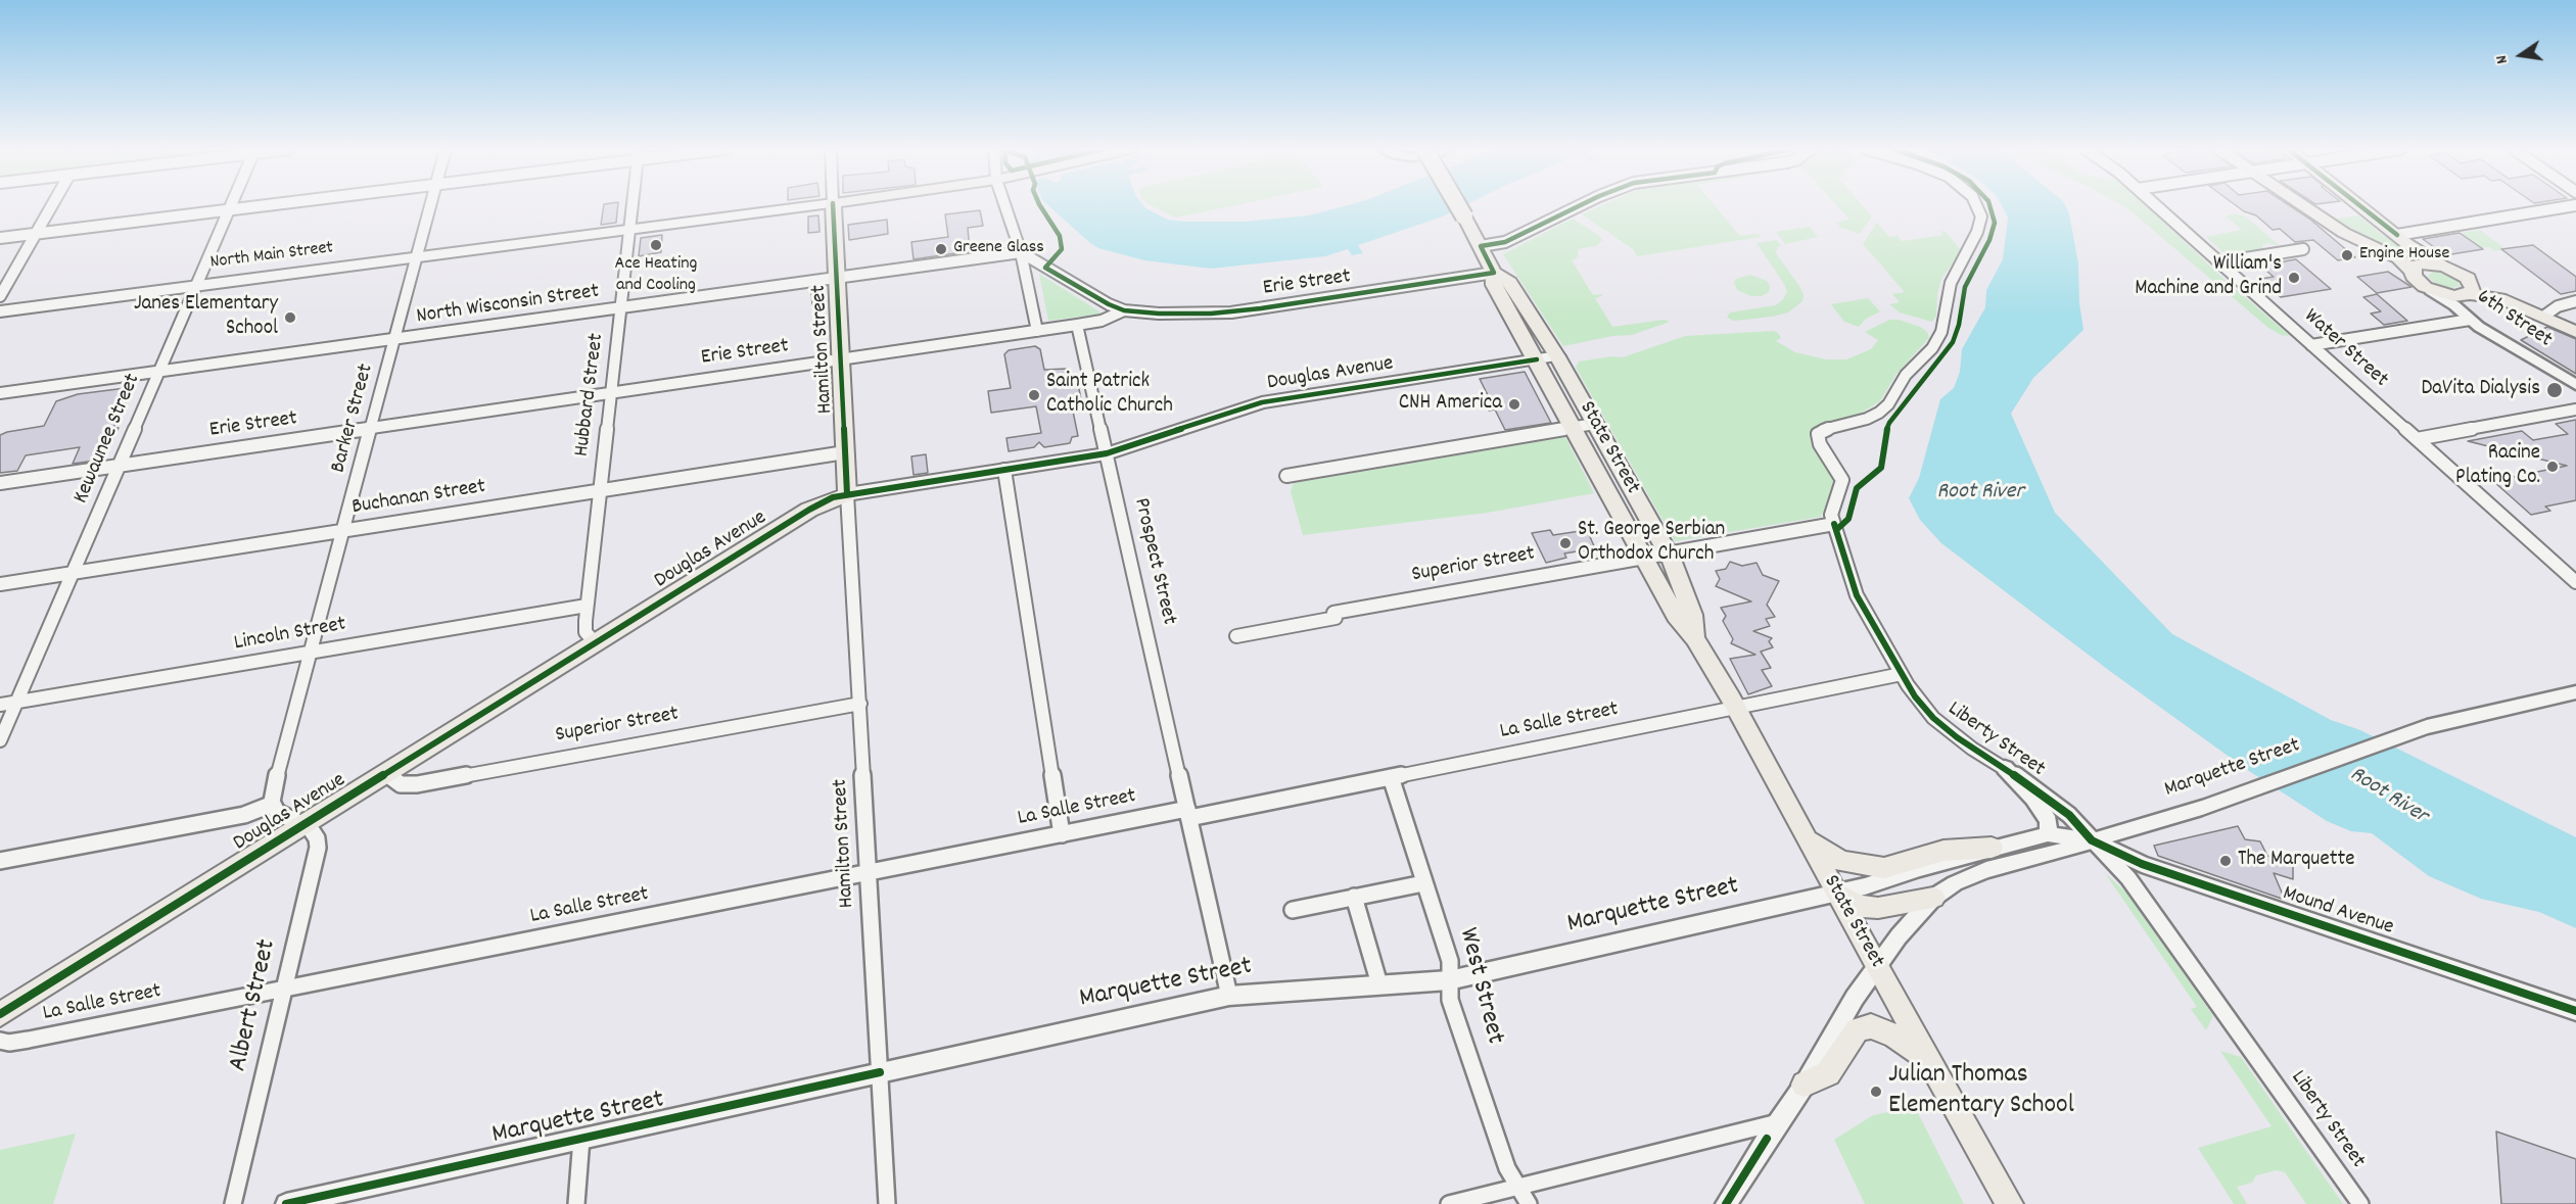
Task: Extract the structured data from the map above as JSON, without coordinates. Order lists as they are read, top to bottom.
{
  "streets": {
    "main road": [
      "North Main Street",
      "Hamilton Street",
      "Douglas Avenue",
      "State Street"
    ],
    "street": [
      "Erie Street",
      "North Wisconsin Street",
      "6th Street",
      "Water Street",
      "Hubbard Street",
      "Barker Street",
      "Kewaunee Street",
      "Buchanan Street",
      "Prospect Street",
      "Superior Street",
      "Lincoln Street",
      "La Salle Street",
      "Liberty Street",
      "Marquette Street",
      "Mound Avenue",
      "West Street",
      "Albert Street"
    ]
  },
  "crossings": [
    ["North Main Street", "Hubbard Street"],
    ["North Main Street", "Barker Street"],
    ["North Main Street", "Kewaunee Street"],
    ["Erie Street", "Hamilton Street"],
    ["Erie Street", "Hubbard Street"],
    ["Erie Street", "Barker Street"],
    ["Erie Street", "Kewaunee Street"],
    ["Erie Street", "State Street"],
    ["Erie Street", "Prospect Street"],
    ["North Wisconsin Street", "Hamilton Street"],
    ["North Wisconsin Street", "Hubbard Street"],
    ["North Wisconsin Street", "Barker Street"],
    ["North Wisconsin Street", "Kewaunee Street"],
    ["Hamilton Street", "Douglas Avenue"],
    ["Hamilton Street", "Buchanan Street"],
    ["Hamilton Street", "Superior Street"],
    ["Hamilton Street", "La Salle Street"],
    ["Hamilton Street", "Marquette Street"],
    ["Douglas Avenue", "Hubbard Street"],
    ["Douglas Avenue", "State Street"],
    ["Douglas Avenue", "Prospect Street"],
    ["Douglas Avenue", "Superior Street"],
    ["Douglas Avenue", "Albert Street"],
    ["Hubbard Street", "Buchanan Street"],
    ["Hubbard Street", "Lincoln Street"],
    ["Barker Street", "Buchanan Street"],
    ["Barker Street", "Lincoln Street"],
    ["Kewaunee Street", "Buchanan Street"],
    ["Kewaunee Street", "Lincoln Street"],
    ["State Street", "Superior Street"],
    ["State Street", "La Salle Street"],
    ["State Street", "Marquette Street"],
    ["Prospect Street", "La Salle Street"],
    ["Prospect Street", "Marquette Street"],
    ["Superior Street", "Liberty Street"],
    ["La Salle Street", "Liberty Street"],
    ["La Salle Street", "West Street"],
    ["La Salle Street", "Albert Street"],
    ["Liberty Street", "Marquette Street"],
    ["Liberty Street", "Mound Avenue"],
    ["Marquette Street", "Mound Avenue"],
    ["Marquette Street", "West Street"]
  ],
  "water": ["Root River"],
  "places": [
    "Ace Heating and Cooling",
    "Greene Glass",
    "Engine House",
    "William's Machine and Grind",
    "Janes Elementary School",
    "DaVita Dialysis",
    "Saint Patrick Catholic Church",
    "CNH America",
    "Racine Plating Co.",
    "St. George Serbian Orthodox Church",
    "The Marquette",
    "Julian Thomas Elementary School"
  ],
  "north": "left"
}
